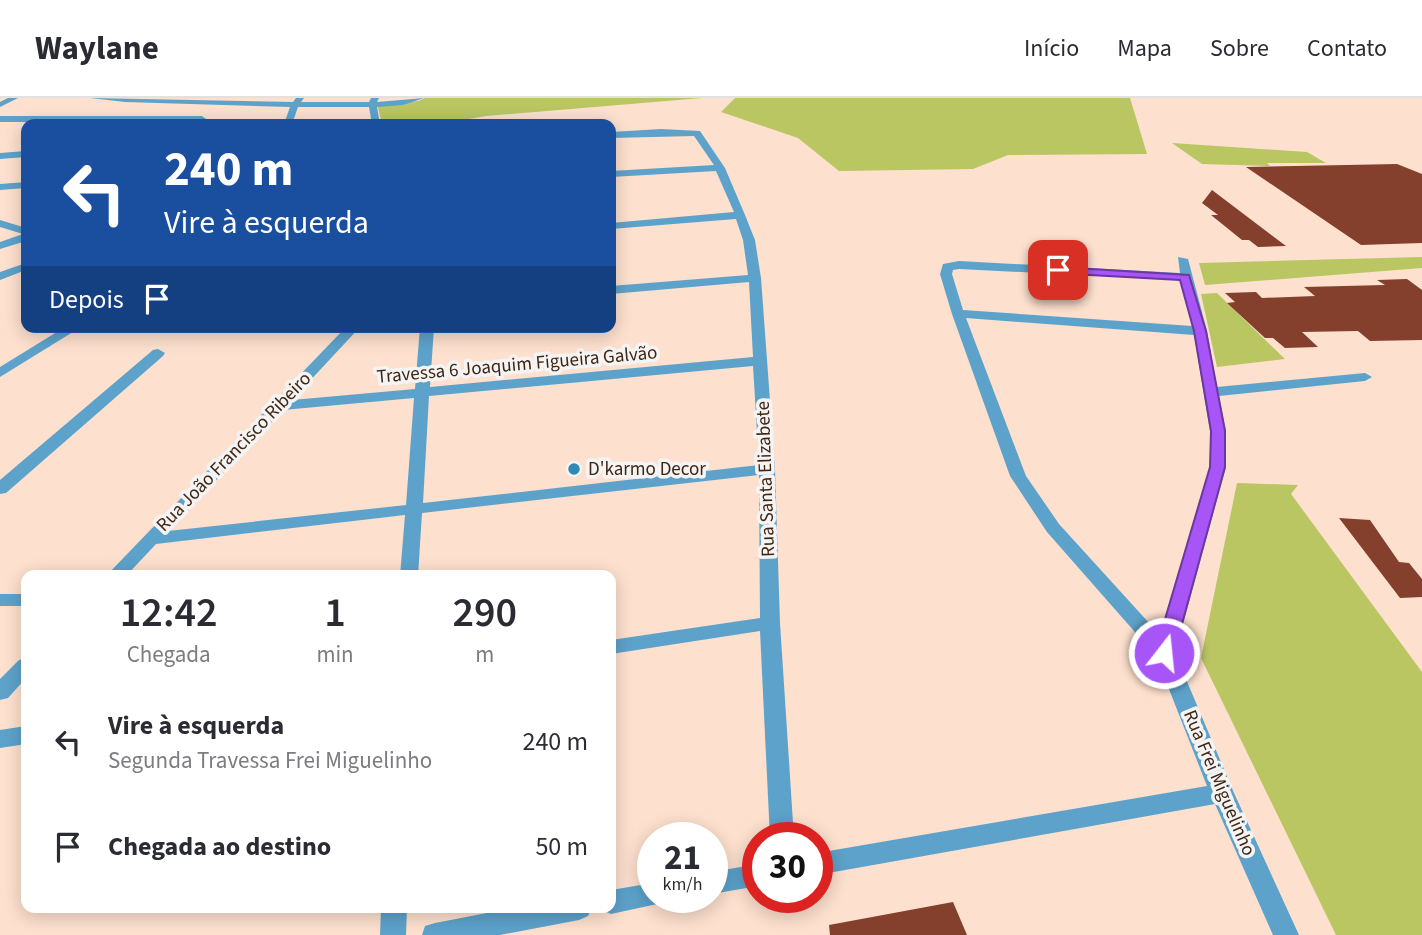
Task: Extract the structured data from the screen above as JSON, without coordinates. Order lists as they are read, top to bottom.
{
  "streets": {
    "street": [
      "Travessa 6 Joaquim Figueira Galvão",
      "Rua João Francisco Ribeiro",
      "Rua Santa Elizabete",
      "Rua Frei Miguelinho"
    ]
  },
  "crossings": [
    ["Travessa 6 Joaquim Figueira Galvão", "Rua João Francisco Ribeiro"],
    ["Travessa 6 Joaquim Figueira Galvão", "Rua Santa Elizabete"]
  ],
  "places": ["D'karmo Decor"],
  "page": {
    "header": "Waylane",
    "nav": [
      "Início",
      "Mapa",
      "Sobre",
      "Contato"
    ],
    "turn": ["240 m", "Vire à esquerda"],
    "then": "Depois",
    "eta": [
      "12:42",
      "Chegada",
      "1",
      "min",
      "290",
      "m"
    ],
    "list": [
      {
        "name": "Vire à esquerda",
        "note": "Segunda Travessa Frei Miguelinho",
        "value": "240 m"
      },
      {
        "name": "Chegada ao destino",
        "value": "50 m"
      }
    ],
    "speed": "21 km/h",
    "limit": "30"
  }
}
